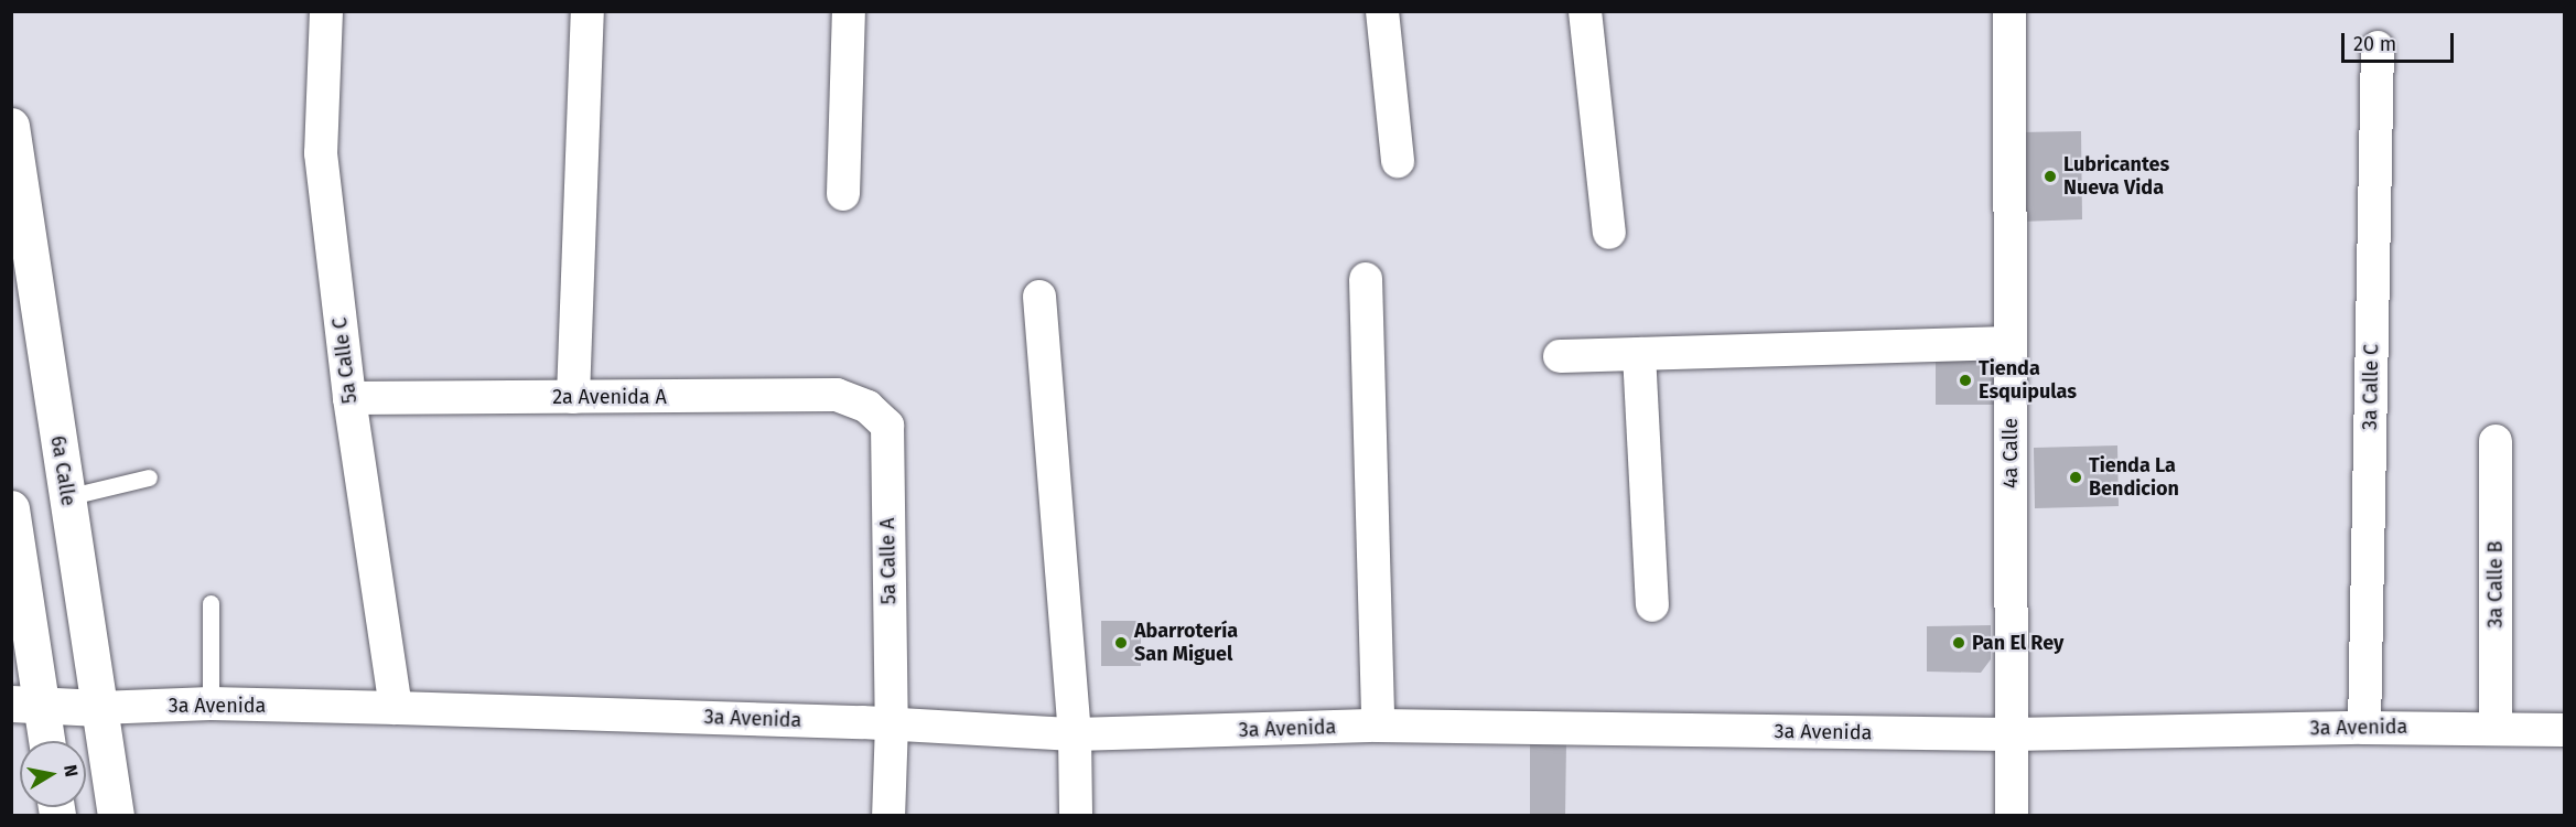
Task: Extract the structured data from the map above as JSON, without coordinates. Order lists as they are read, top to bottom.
{
  "streets": {
    "street": [
      "5a Calle C",
      "3a Calle C",
      "2a Avenida A",
      "4a Calle",
      "6a Calle",
      "5a Calle A",
      "3a Calle B",
      "3a Avenida"
    ]
  },
  "crossings": [
    ["5a Calle C", "2a Avenida A"],
    ["5a Calle C", "3a Avenida"],
    ["3a Calle C", "3a Avenida"],
    ["2a Avenida A", "5a Calle A"],
    ["4a Calle", "3a Avenida"],
    ["6a Calle", "3a Avenida"],
    ["5a Calle A", "3a Avenida"],
    ["3a Calle B", "3a Avenida"]
  ],
  "places": [
    "Lubricantes Nueva Vida",
    "Tienda Esquipulas",
    "Tienda La Bendicion",
    "Abarrotería San Miguel",
    "Pan El Rey"
  ],
  "scale_bar": "20 m",
  "north": "right"
}
